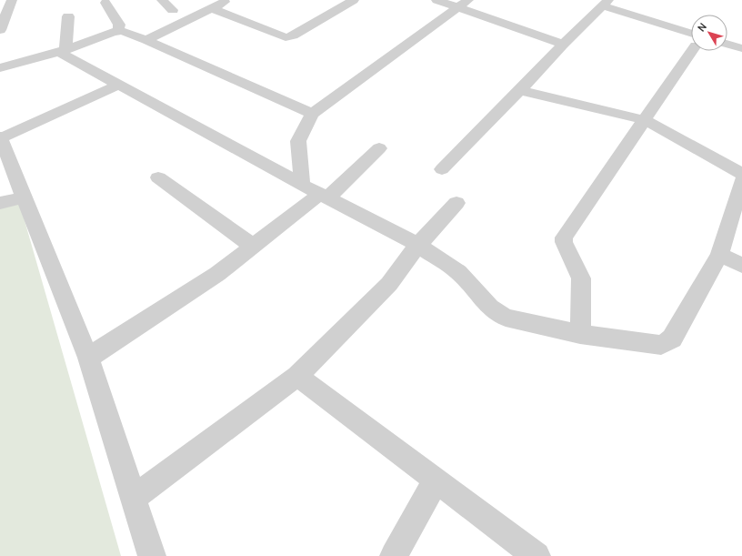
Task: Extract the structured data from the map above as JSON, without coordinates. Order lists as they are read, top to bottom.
{
  "north": "top left"
}
